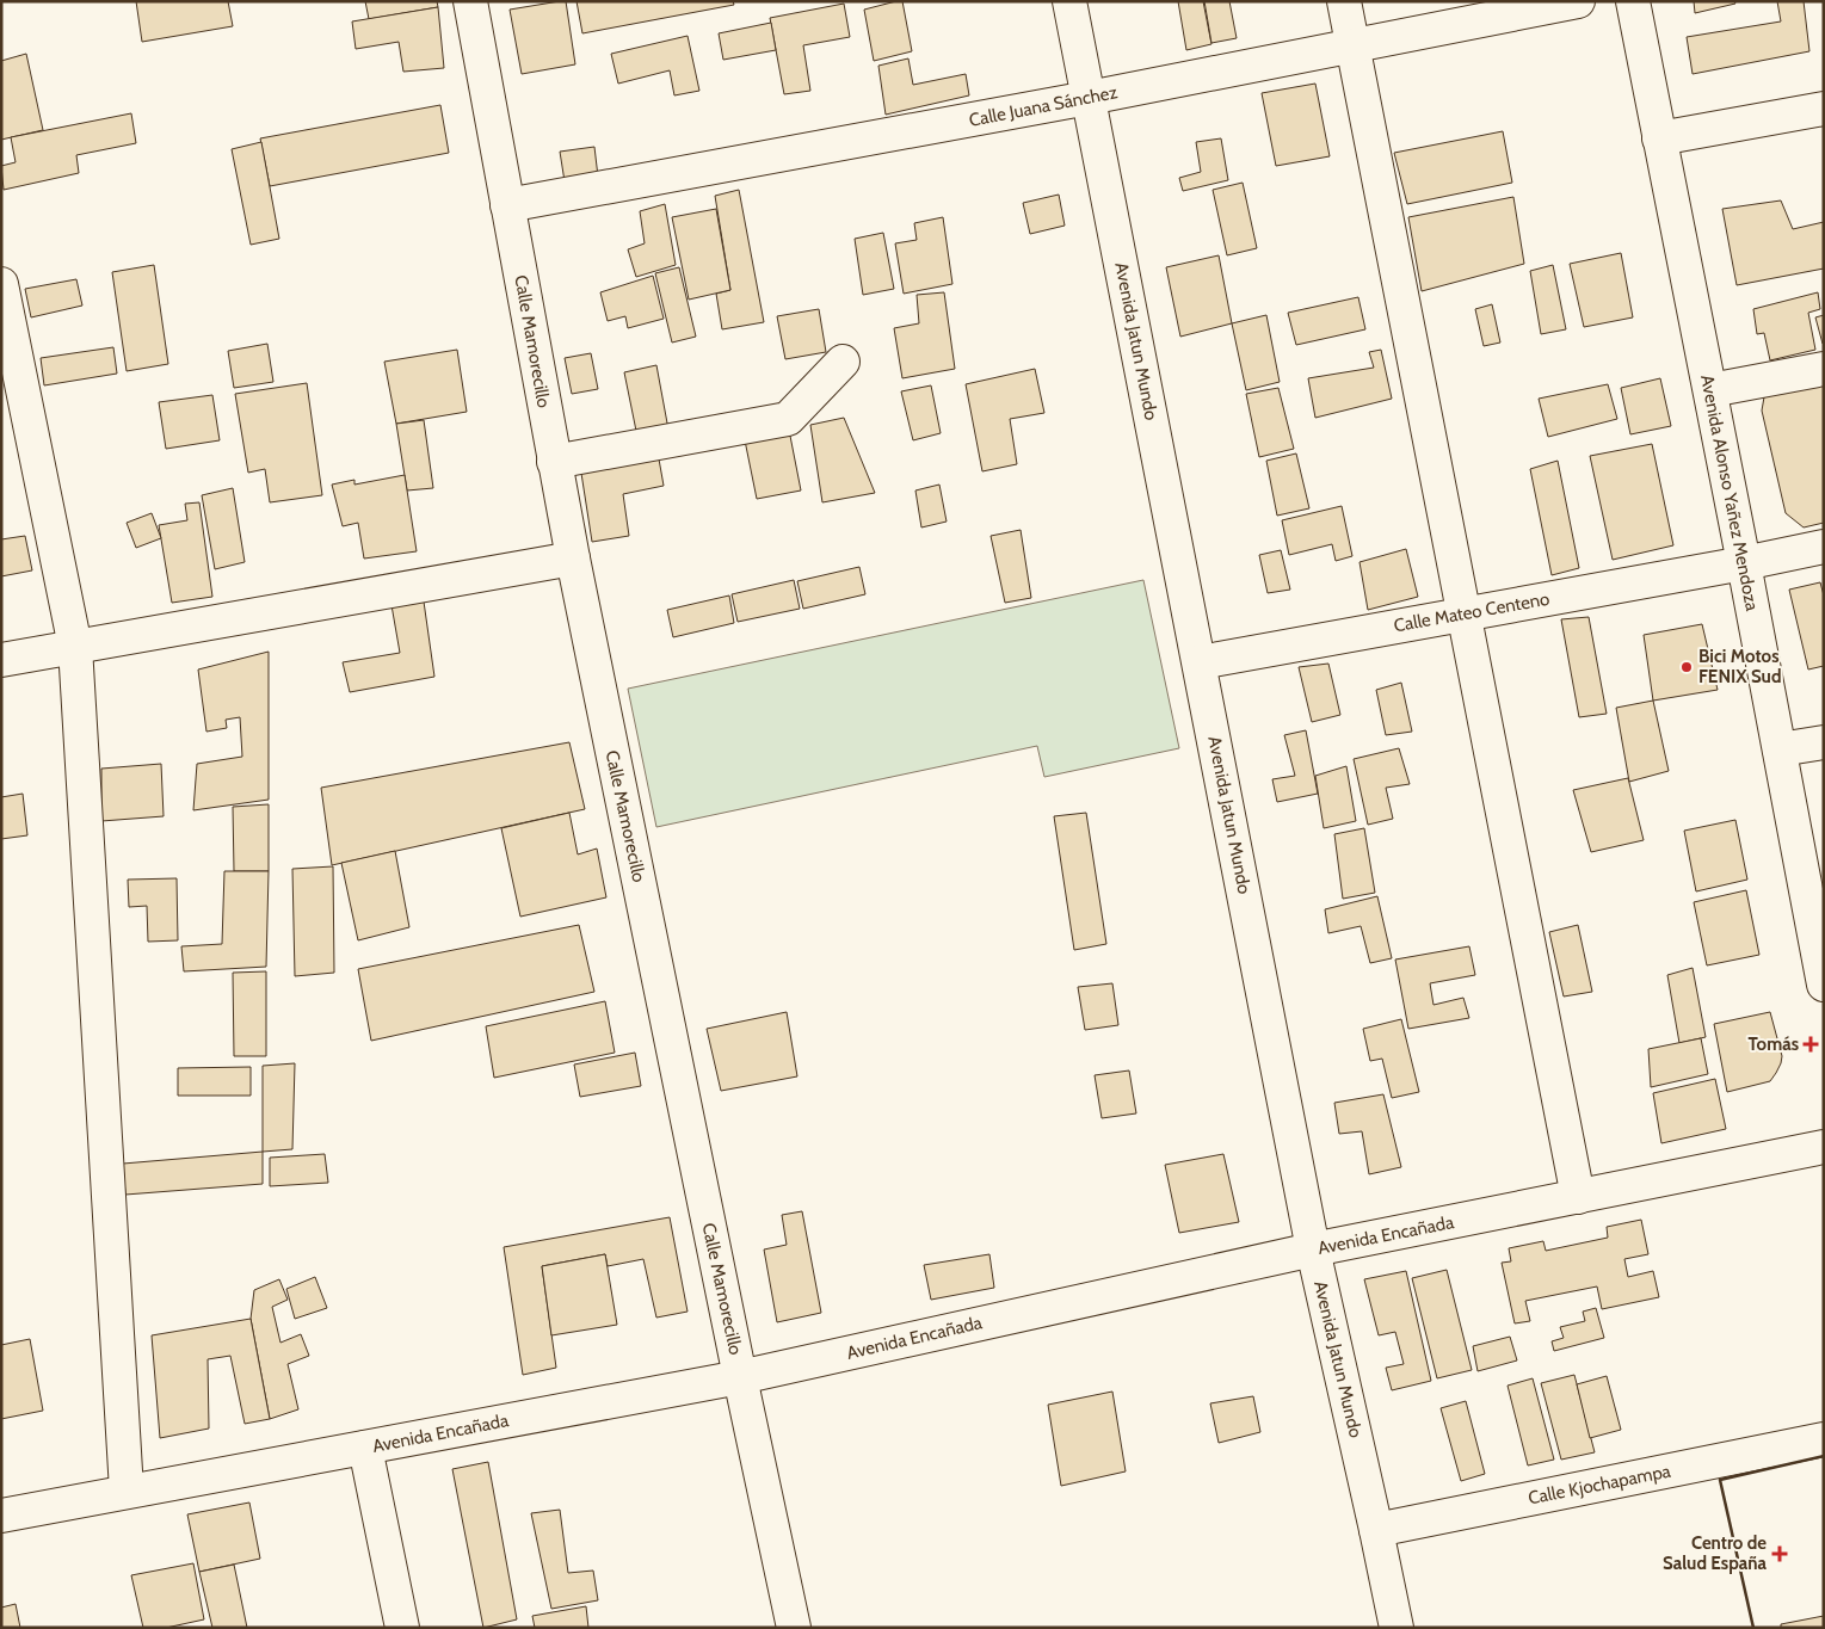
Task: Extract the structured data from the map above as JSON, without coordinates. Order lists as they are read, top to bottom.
{
  "streets": {
    "street": [
      "Calle Juana Sánchez",
      "Calle Mamorecillo",
      "Avenida Jatun Mundo",
      "Avenida Alonso Yañez Mendoza",
      "Calle Mateo Centeno",
      "Avenida Encañada",
      "Calle Kjochapampa"
    ]
  },
  "crossings": [
    ["Calle Juana Sánchez", "Calle Mamorecillo"],
    ["Calle Juana Sánchez", "Avenida Jatun Mundo"],
    ["Calle Mamorecillo", "Avenida Encañada"],
    ["Avenida Jatun Mundo", "Calle Mateo Centeno"],
    ["Avenida Jatun Mundo", "Avenida Encañada"],
    ["Avenida Jatun Mundo", "Calle Kjochapampa"],
    ["Avenida Alonso Yañez Mendoza", "Calle Mateo Centeno"]
  ],
  "places": {
    "other": ["Bici Motos FENIX Sud"],
    "health": ["Tomás", "Centro de Salud España"]
  }
}
